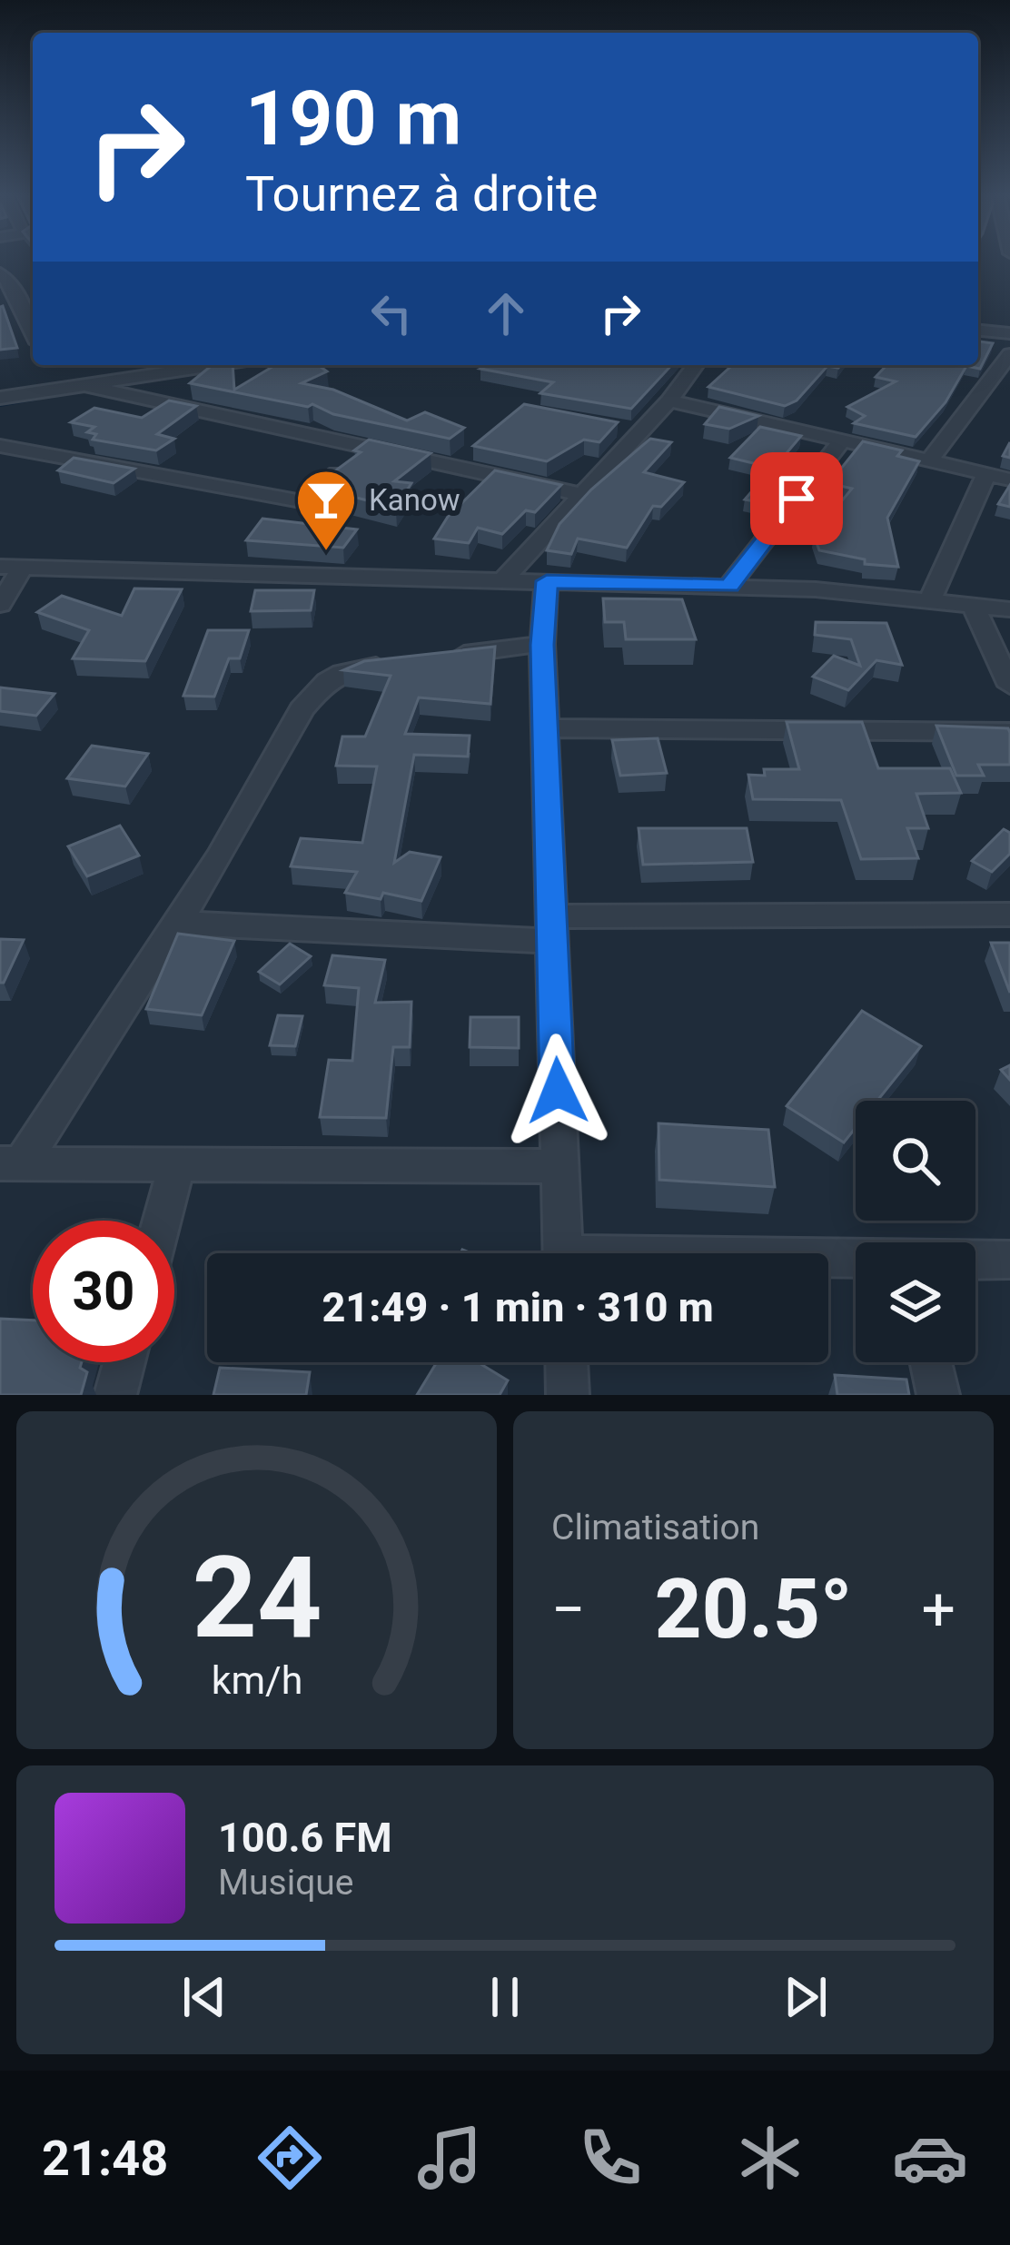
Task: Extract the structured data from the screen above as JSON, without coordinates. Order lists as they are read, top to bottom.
{
  "places": {
    "bar": ["Kanow"]
  },
  "page": {
    "turn": ["190 m", "Tournez à droite"],
    "limit": "30",
    "trip": "21:49 · 1 min · 310 m",
    "tile": "Climatisation",
    "heat": ["−", "20.5°", "+"],
    "song": ["100.6 FM", "Musique"],
    "tabs": "21:48",
    "gauge": ["24", "km/h"]
  }
}
